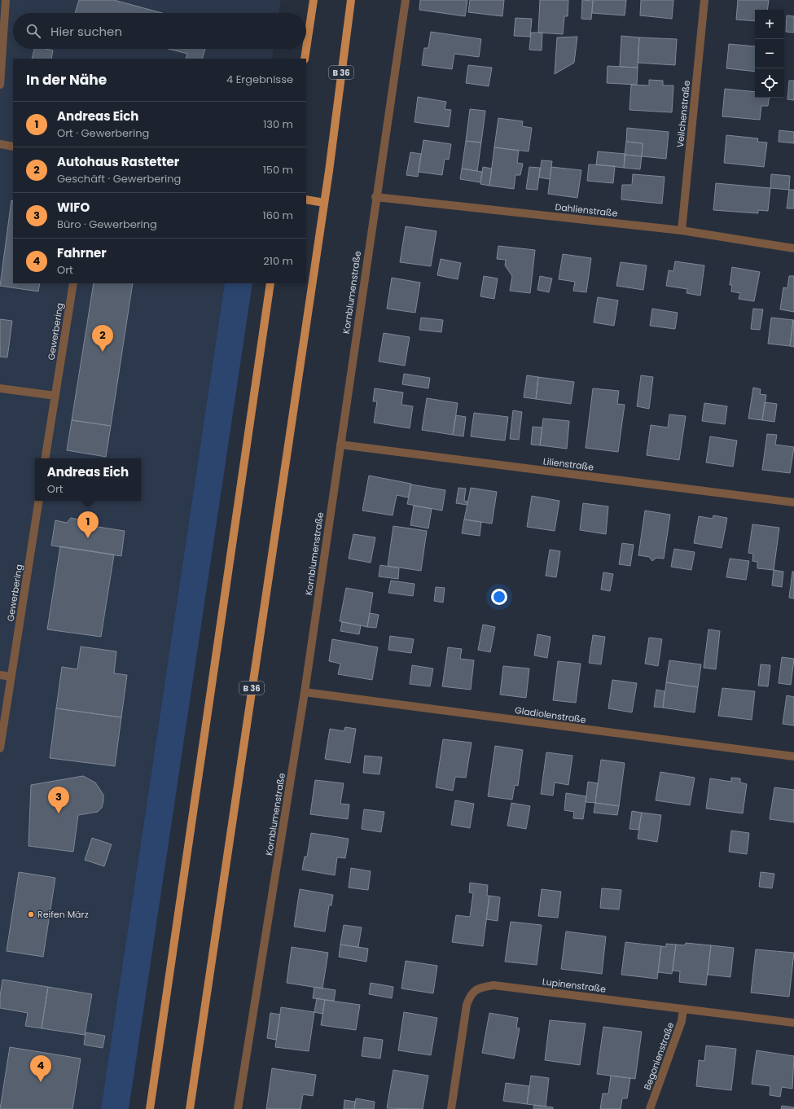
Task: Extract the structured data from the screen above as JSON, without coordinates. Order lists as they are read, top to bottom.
{
  "streets": {
    "main road": ["B 36"],
    "street": [
      "Veilchenstraße",
      "Dahlienstraße",
      "Kornblumenstraße",
      "Gewerbering",
      "Lilienstraße",
      "Gladiolenstraße",
      "Lupinenstraße",
      "Begonienstraße"
    ]
  },
  "crossings": [
    ["Veilchenstraße", "Dahlienstraße"],
    ["Dahlienstraße", "Kornblumenstraße"],
    ["Kornblumenstraße", "Lilienstraße"],
    ["Kornblumenstraße", "Gladiolenstraße"],
    ["Lupinenstraße", "Begonienstraße"]
  ],
  "places": ["Reifen März"],
  "page": {
    "map_buttons": ["+", "−"],
    "search": "Hier suchen",
    "heading": ["In der Nähe", "4 Ergebnisse"],
    "list": [
      {
        "mark": "1",
        "name": "Andreas Eich",
        "note": "Ort · Gewerbering",
        "value": "130 m"
      },
      {
        "mark": "2",
        "name": "Autohaus Rastetter",
        "note": "Geschäft · Gewerbering",
        "value": "150 m"
      },
      {
        "mark": "3",
        "name": "WIFO",
        "note": "Büro · Gewerbering",
        "value": "160 m"
      },
      {
        "mark": "4",
        "name": "Fahrner",
        "note": "Ort",
        "value": "210 m"
      }
    ],
    "pins": [
      "2",
      "1",
      "3",
      "4"
    ],
    "popup": ["Andreas Eich", "Ort"]
  }
}
